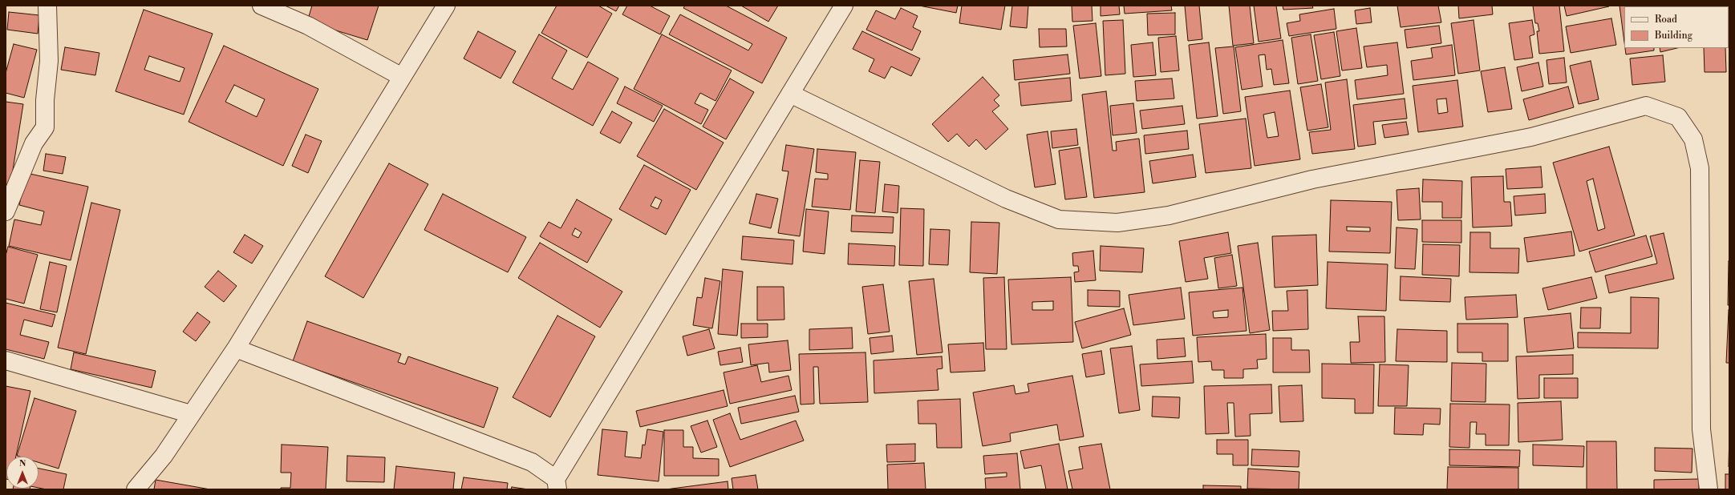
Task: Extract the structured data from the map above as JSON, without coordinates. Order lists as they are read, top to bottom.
{
  "legend": ["Road", "Building"],
  "north": "top"
}
